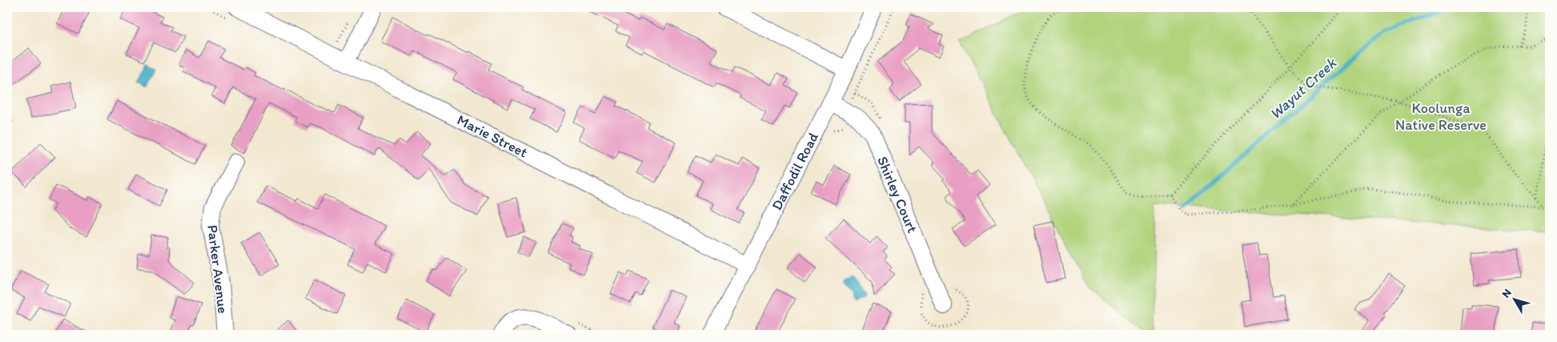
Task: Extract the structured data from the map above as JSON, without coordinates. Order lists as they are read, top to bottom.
{
  "streets": {
    "street": [
      "Marie Street",
      "Daffodil Road",
      "Shirley Court",
      "Parker Avenue"
    ]
  },
  "crossings": [
    ["Marie Street", "Daffodil Road"],
    ["Daffodil Road", "Shirley Court"]
  ],
  "water": ["Wayut Creek"],
  "parks": ["Koolunga Native Reserve"],
  "north": "top left"
}
